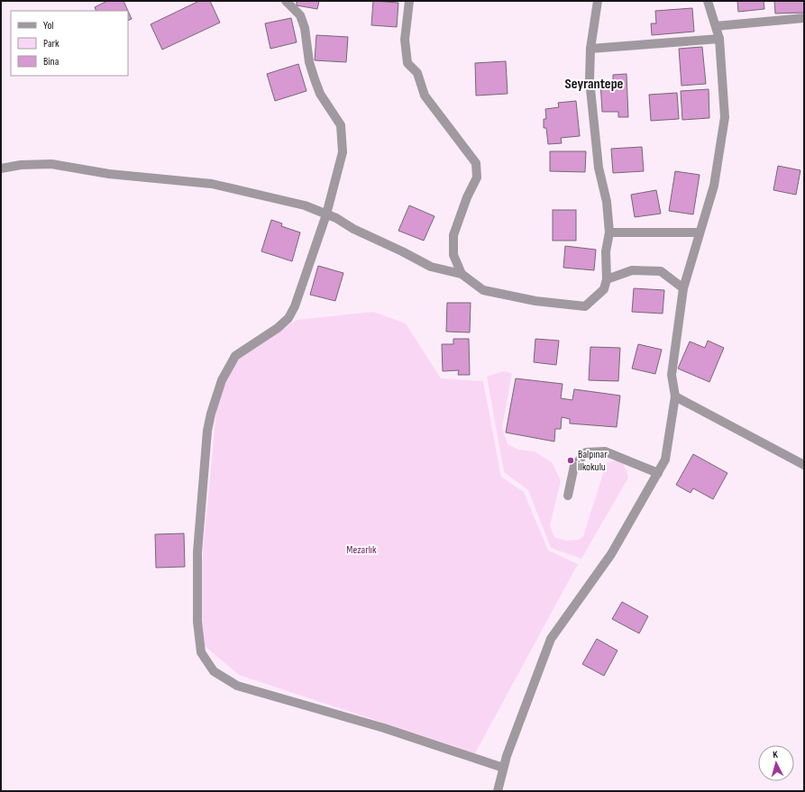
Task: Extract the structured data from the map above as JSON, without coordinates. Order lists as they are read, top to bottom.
{
  "districts": ["Seyrantepe"],
  "parks": ["Mezarlık"],
  "places": ["Balpınar İlkokulu"],
  "legend": ["Yol", "Park", "Bina"],
  "north": "top"
}
